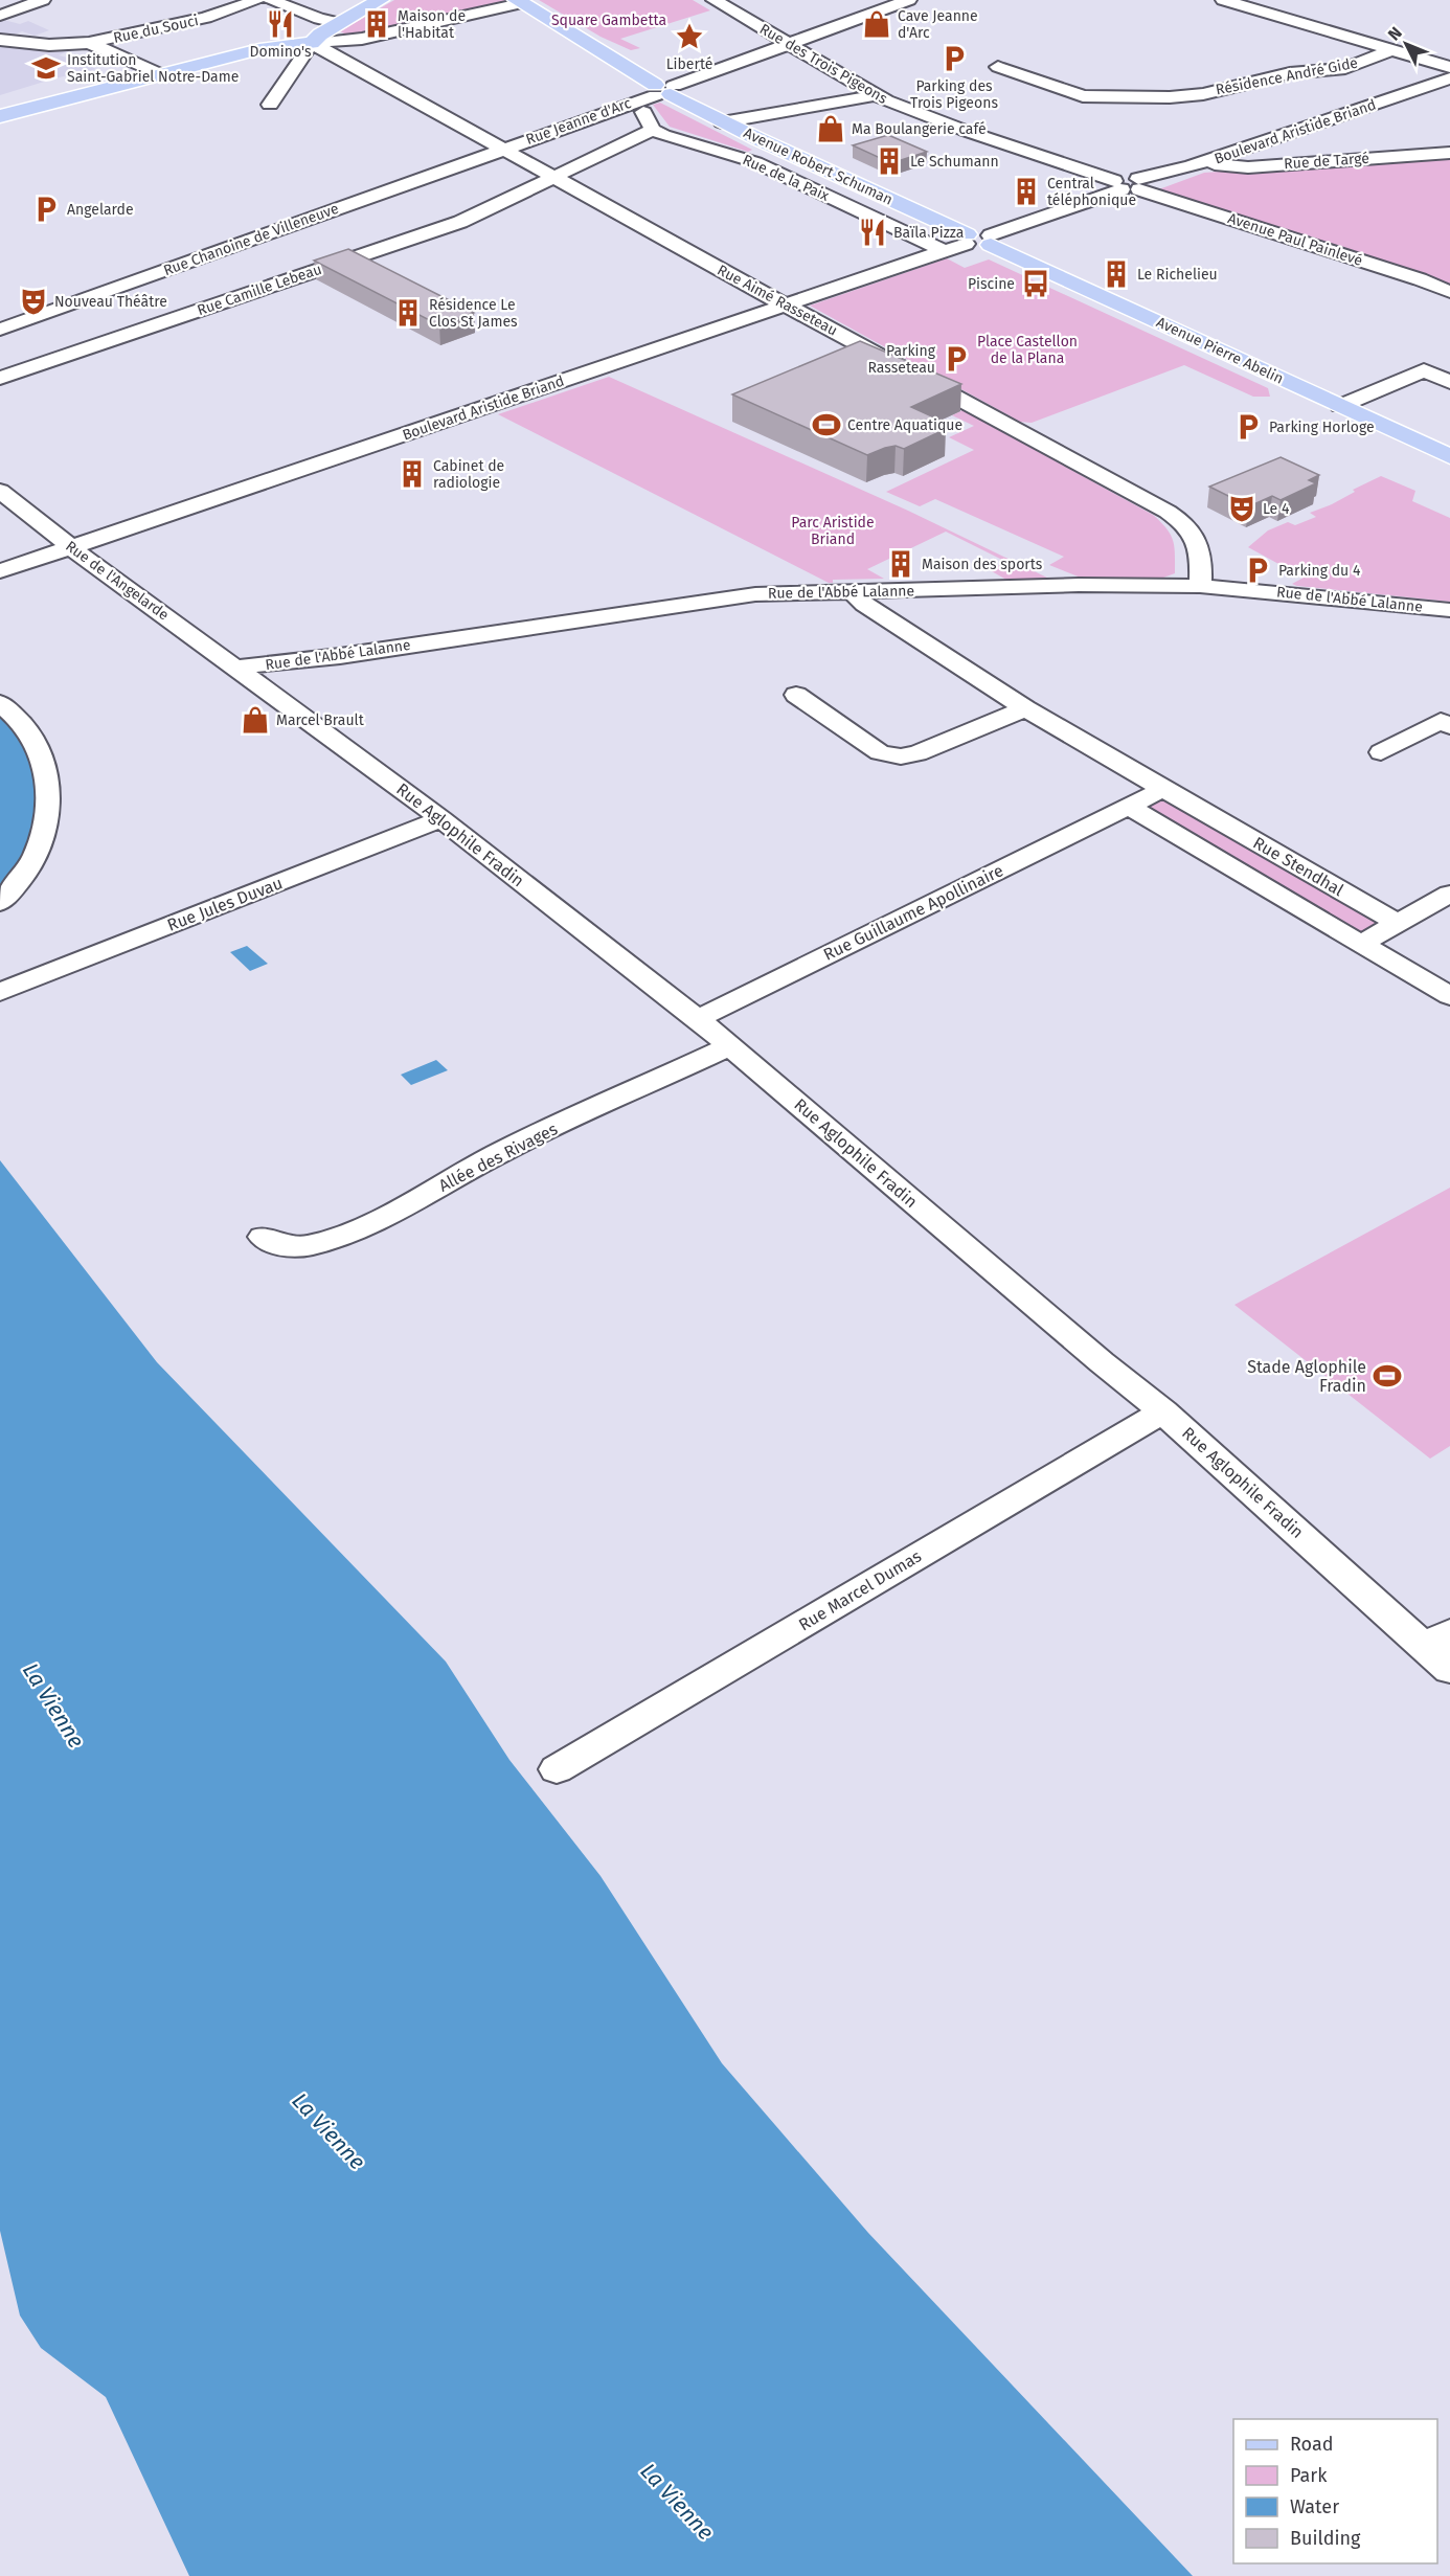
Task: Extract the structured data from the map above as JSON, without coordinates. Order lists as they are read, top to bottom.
{
  "streets": {
    "main road": ["Avenue Robert Schuman", "Avenue Pierre Abelin"],
    "street": [
      "Rue du Souci",
      "Rue des Trois Pigeons",
      "Résidence André Gide",
      "Rue Jeanne d'Arc",
      "Boulevard Aristide Briand",
      "Rue de Targé",
      "Rue de la Paix",
      "Rue Chanoine de Villeneuve",
      "Avenue Paul Painlevé",
      "Rue Camille Lebeau",
      "Rue Aimé Rasseteau",
      "Rue de l'Angelarde",
      "Rue de l'Abbé Lalanne",
      "Rue Aglophile Fradin",
      "Rue Stendhal",
      "Rue Jules Duvau",
      "Rue Guillaume Apollinaire",
      "Allée des Rivages",
      "Rue Marcel Dumas"
    ]
  },
  "crossings": [
    ["Rue des Trois Pigeons", "Rue Jeanne d'Arc"],
    ["Rue des Trois Pigeons", "Boulevard Aristide Briand"],
    ["Rue des Trois Pigeons", "Avenue Paul Painlevé"],
    ["Rue Jeanne d'Arc", "Avenue Robert Schuman"],
    ["Rue Jeanne d'Arc", "Rue Chanoine de Villeneuve"],
    ["Rue Jeanne d'Arc", "Rue Aimé Rasseteau"],
    ["Boulevard Aristide Briand", "Rue de Targé"],
    ["Boulevard Aristide Briand", "Avenue Robert Schuman"],
    ["Boulevard Aristide Briand", "Rue de la Paix"],
    ["Boulevard Aristide Briand", "Avenue Paul Painlevé"],
    ["Boulevard Aristide Briand", "Rue Aimé Rasseteau"],
    ["Boulevard Aristide Briand", "Avenue Pierre Abelin"],
    ["Boulevard Aristide Briand", "Rue de l'Angelarde"],
    ["Rue de la Paix", "Rue Camille Lebeau"],
    ["Rue Chanoine de Villeneuve", "Rue Aimé Rasseteau"],
    ["Rue Camille Lebeau", "Rue Aimé Rasseteau"],
    ["Rue Aimé Rasseteau", "Rue de l'Abbé Lalanne"],
    ["Rue de l'Angelarde", "Rue de l'Abbé Lalanne"],
    ["Rue de l'Angelarde", "Rue Aglophile Fradin"],
    ["Rue de l'Abbé Lalanne", "Rue Aglophile Fradin"],
    ["Rue de l'Abbé Lalanne", "Rue Stendhal"],
    ["Rue Aglophile Fradin", "Rue Jules Duvau"],
    ["Rue Aglophile Fradin", "Rue Guillaume Apollinaire"],
    ["Rue Aglophile Fradin", "Allée des Rivages"],
    ["Rue Aglophile Fradin", "Rue Marcel Dumas"],
    ["Rue Stendhal", "Rue Guillaume Apollinaire"]
  ],
  "water": ["La Vienne"],
  "parks": ["Square Gambetta", "Place Castellon de la Plana", "Parc Aristide Briand"],
  "places": {
    "restaurant": ["Domino's", "Baïla Pizza"],
    "building": [
      "Maison de l'Habitat",
      "Le Schumann",
      "Central téléphonique",
      "Le Richelieu",
      "Résidence Le Clos St James",
      "Cabinet de radiologie",
      "Maison des sports"
    ],
    "shop": ["Cave Jeanne d'Arc", "Ma Boulangerie café", "Marcel Brault"],
    "place": ["Liberté"],
    "parking": [
      "Parking des Trois Pigeons",
      "Angelarde",
      "Parking Rasseteau",
      "Parking Horloge",
      "Parking du 4"
    ],
    "school or university": ["Institution Saint-Gabriel Notre-Dame"],
    "bus stop": ["Piscine"],
    "theatre": ["Nouveau Théâtre", "Le 4"],
    "sports": ["Centre Aquatique", "Stade Aglophile Fradin"]
  },
  "legend": [
    "Road",
    "Park",
    "Water",
    "Building"
  ],
  "north": "top left"
}
